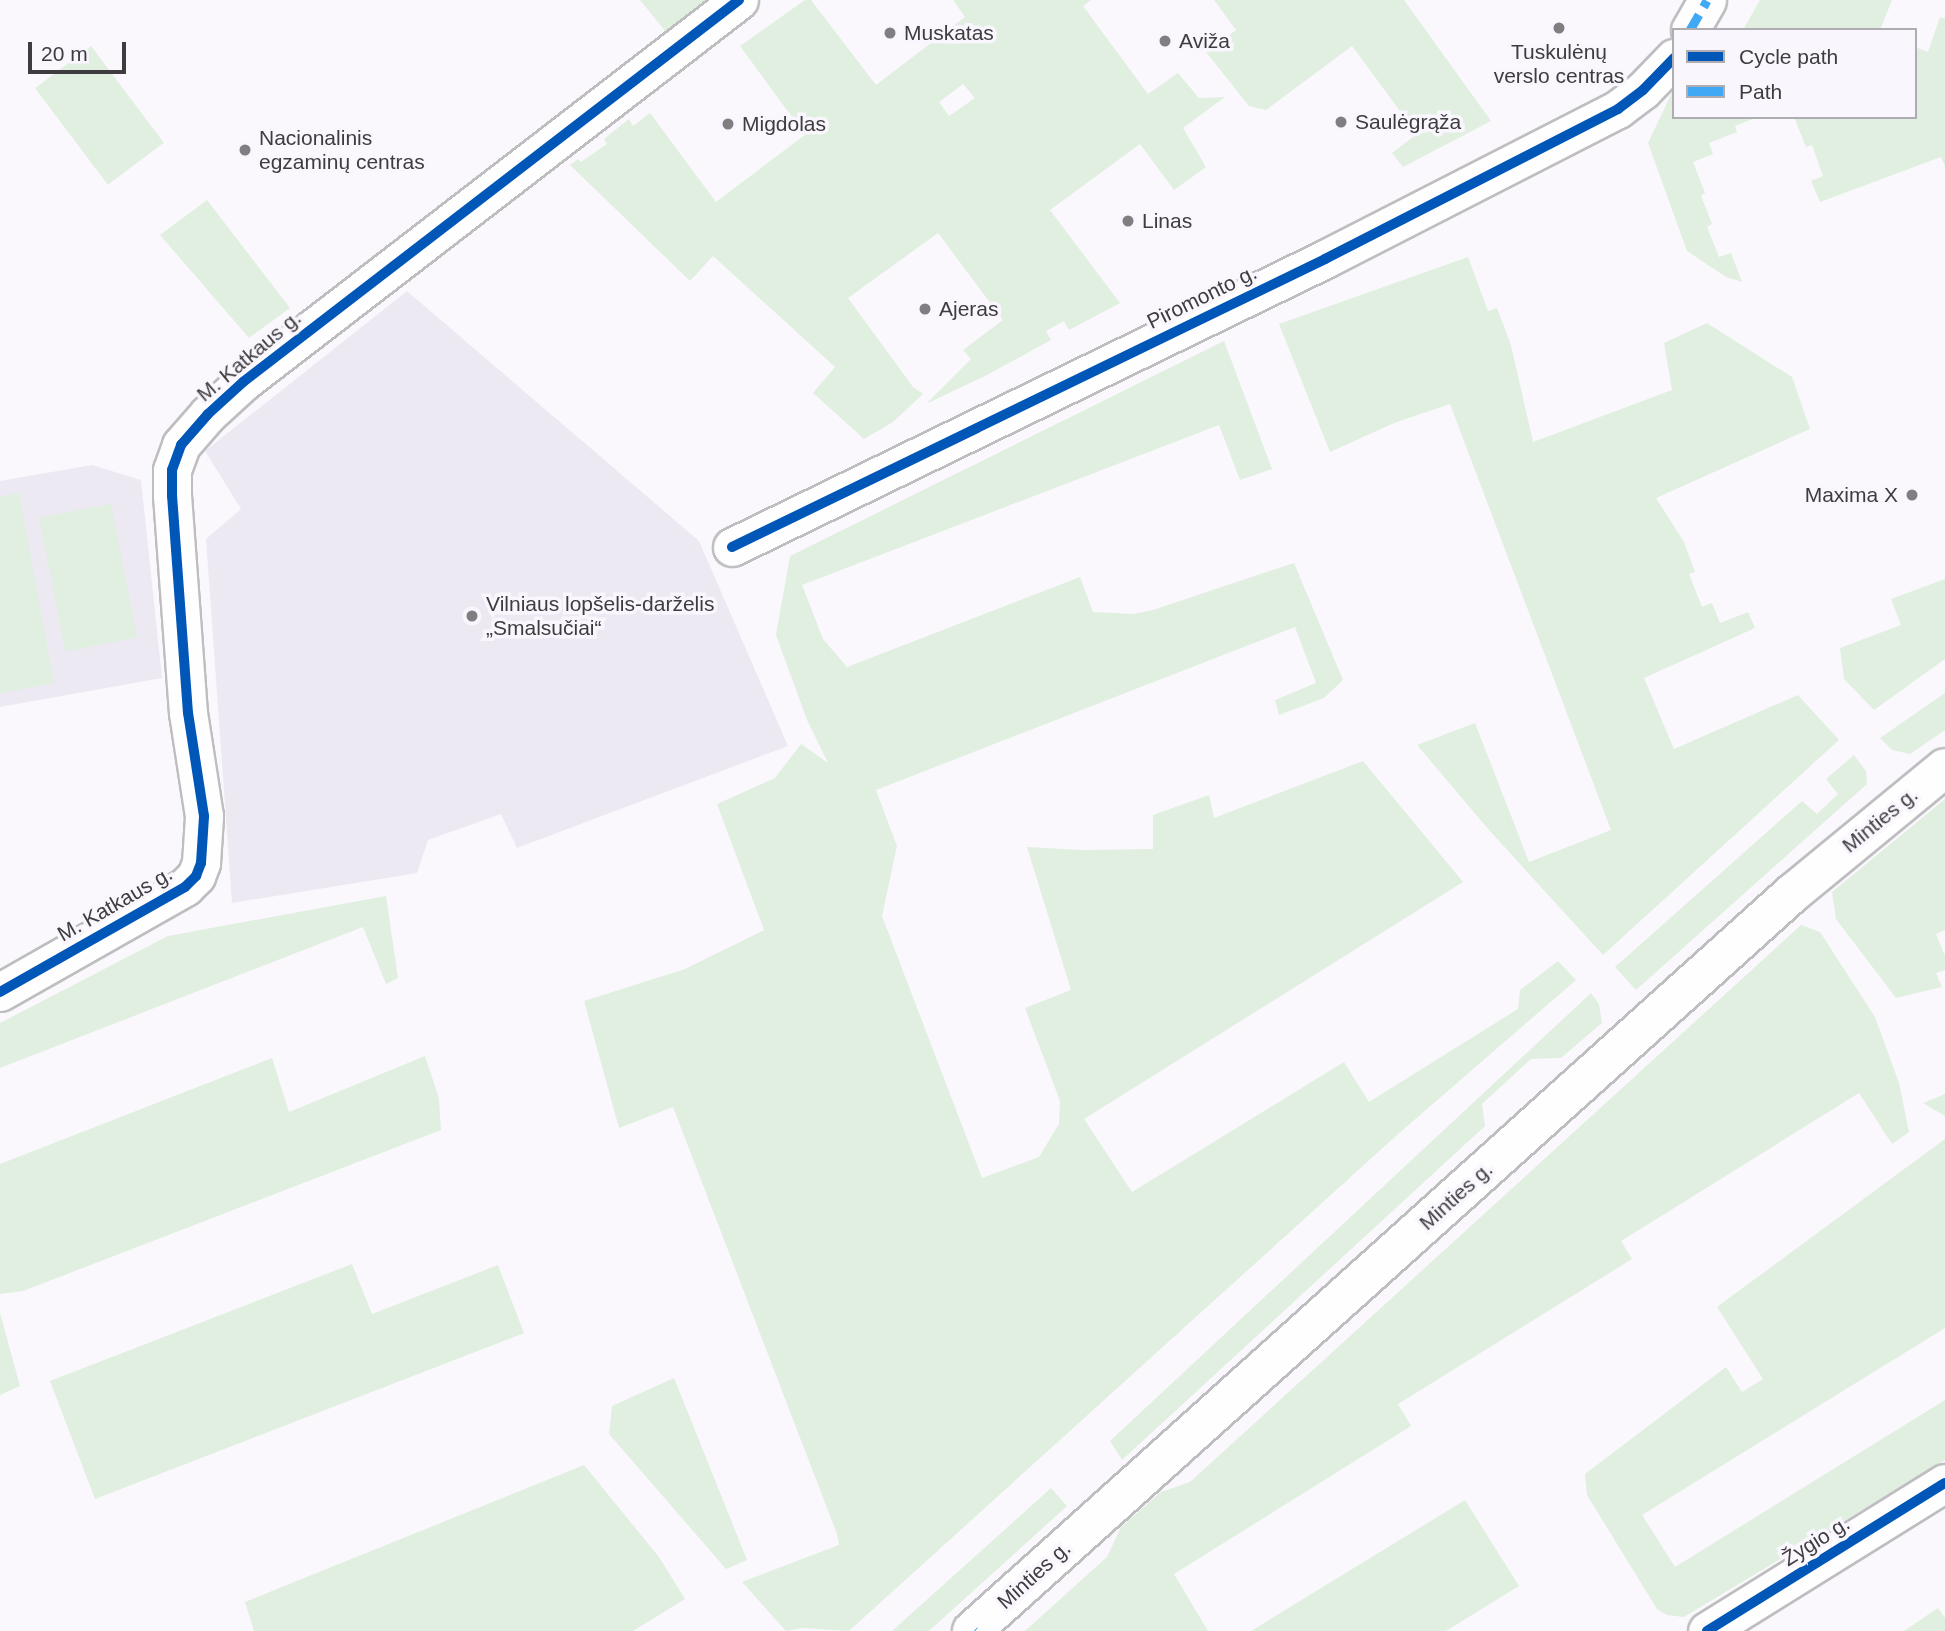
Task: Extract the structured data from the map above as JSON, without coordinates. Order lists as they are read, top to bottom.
{
  "streets": {
    "main road": ["Minties g."],
    "street": ["Piromonto g.", "M. Katkaus g.", "Žygio g."]
  },
  "places": [
    "Tuskulėnų verslo centras",
    "Muskatas",
    "Aviža",
    "Saulėgrąža",
    "Migdolas",
    "Nacionalinis egzaminų centras",
    "Linas",
    "Ajeras",
    "Maxima X",
    "Vilniaus lopšelis-darželis „Smalsučiai“"
  ],
  "legend": ["Cycle path", "Path"],
  "scale_bar": "20 m"
}
